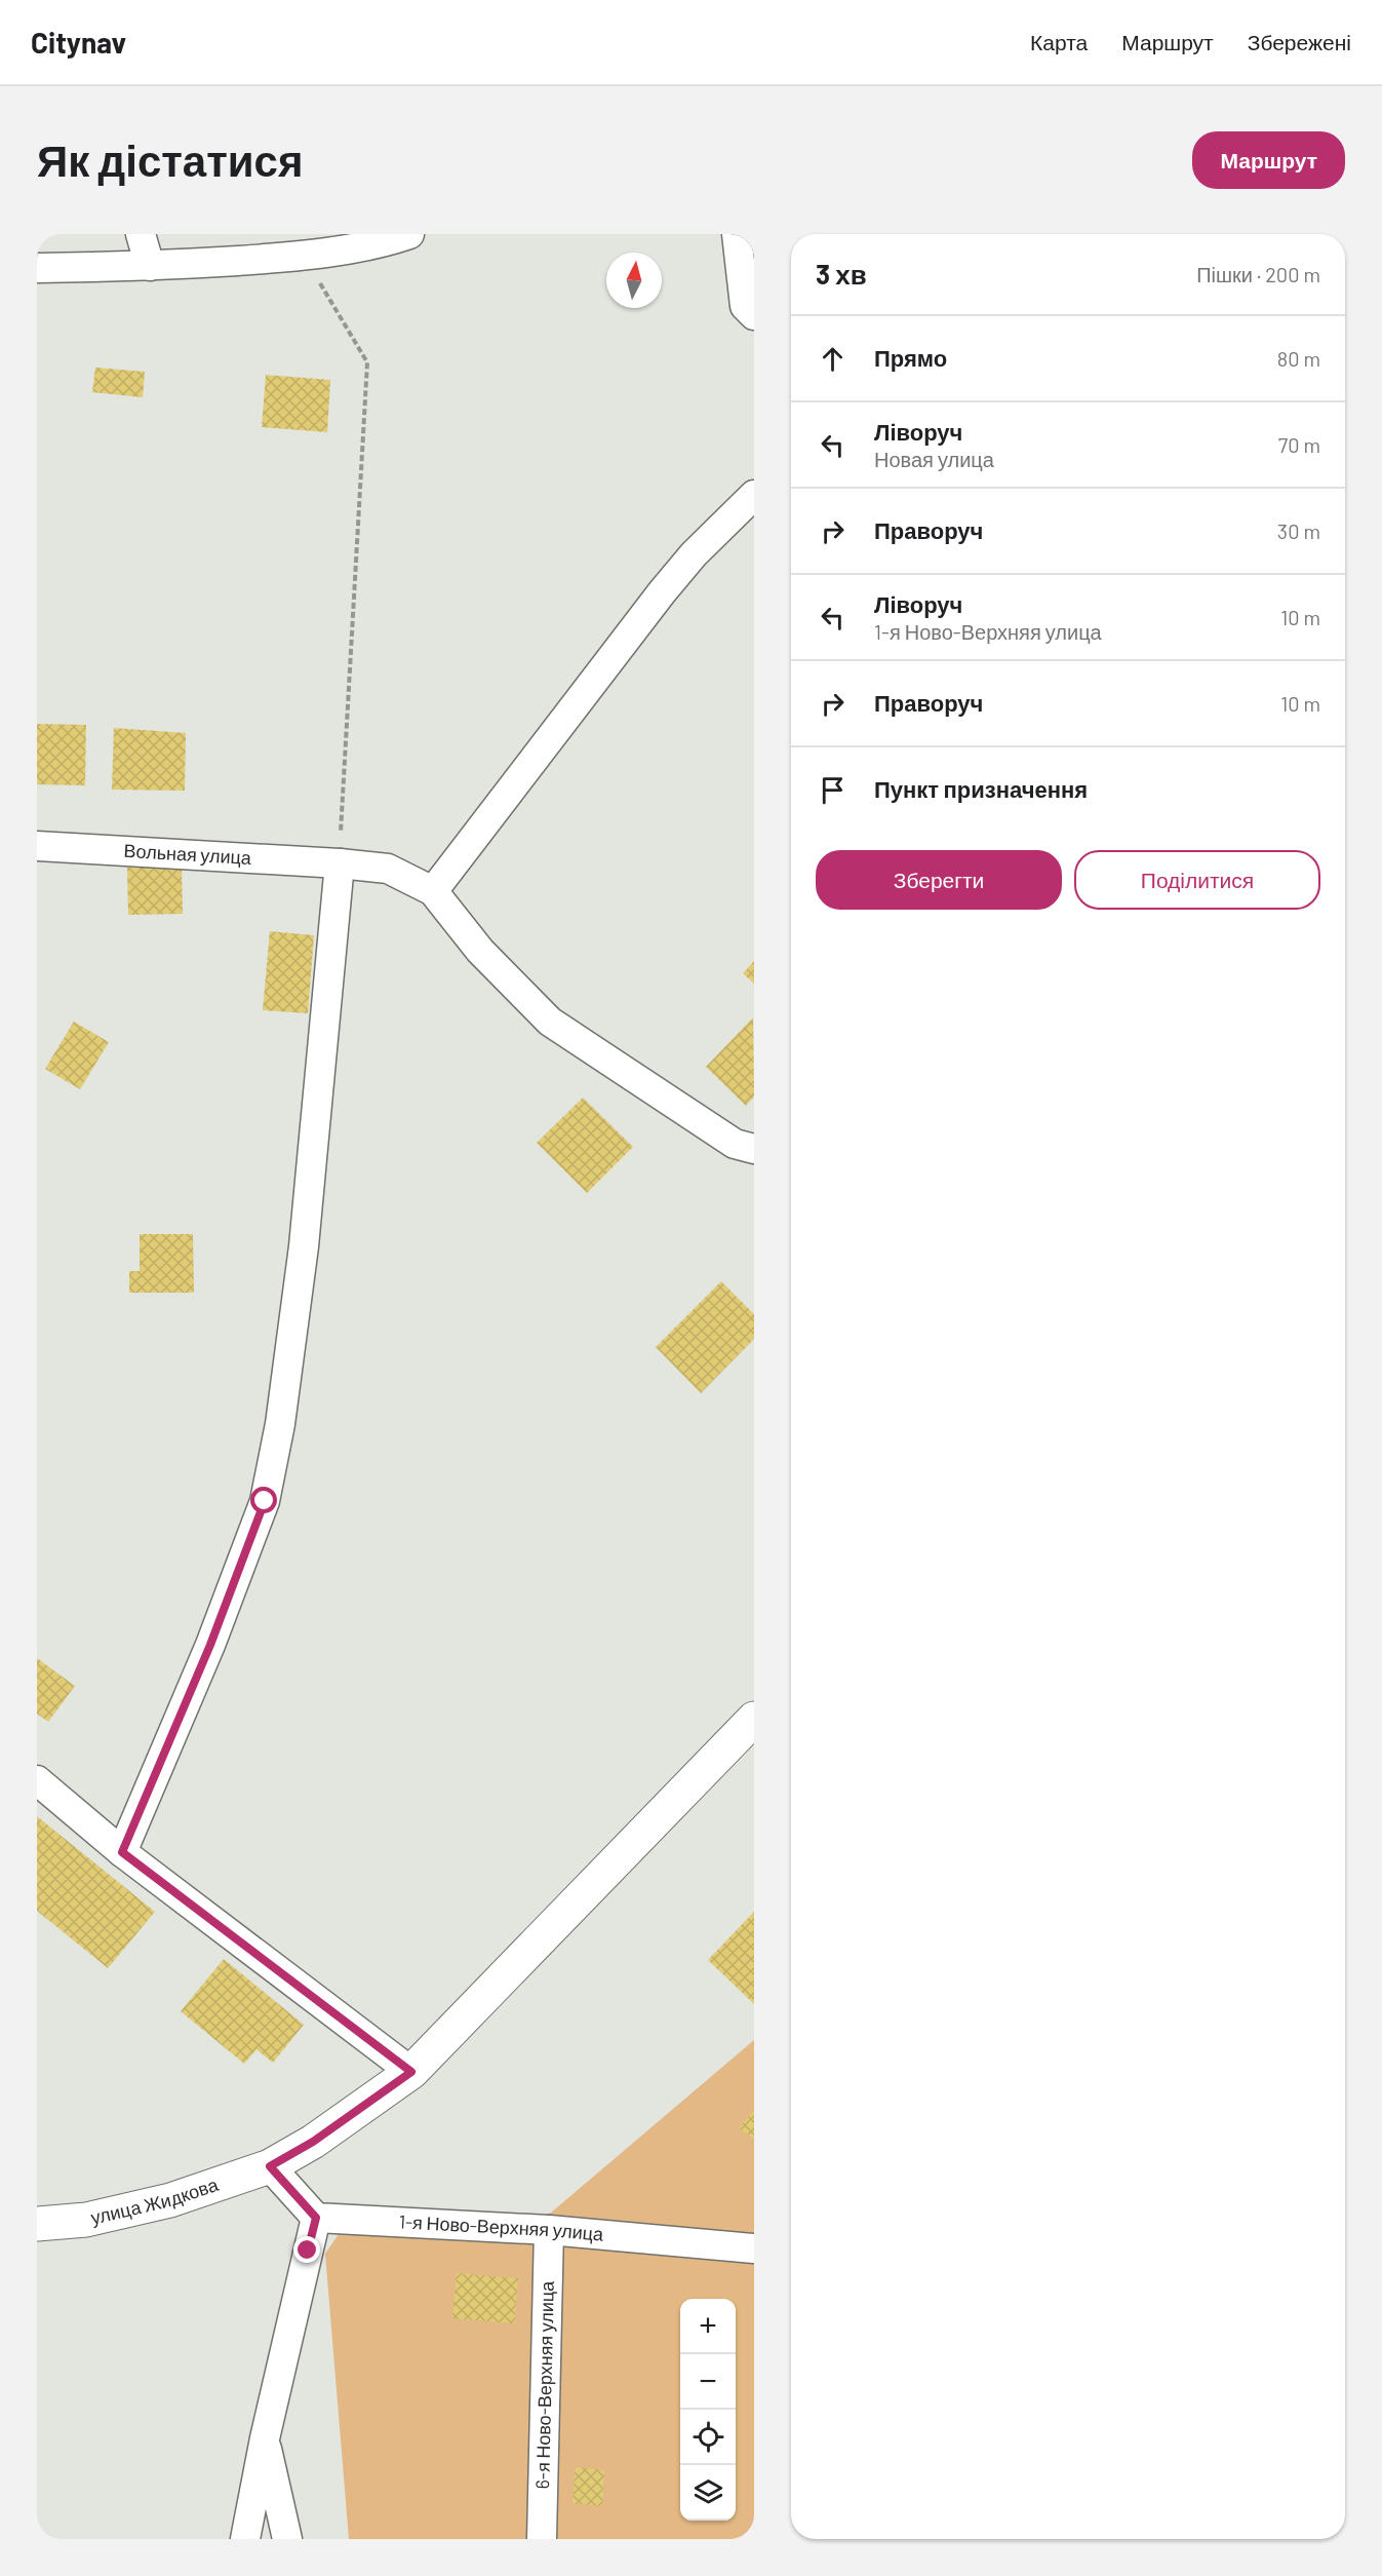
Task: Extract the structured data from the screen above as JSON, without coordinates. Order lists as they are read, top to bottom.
{
  "streets": {
    "main road": ["улица Жидкова"],
    "street": ["Вольная улица", "1-я Ново-Верхняя улица", "6-я Ново-Верхняя улица"]
  },
  "crossings": [
    ["1-я Ново-Верхняя улица", "6-я Ново-Верхняя улица"]
  ],
  "north": "top",
  "page": {
    "header": "Citynav",
    "nav": ["Карта", "Маршрут", "Збережені"],
    "buttons": [
      "Маршрут",
      ["Зберегти", "Поділитися"]
    ],
    "title": "Як дістатися",
    "heading": ["3 хв", "Пішки · 200 m"],
    "list": [
      ["Прямо", "80 m"],
      ["Ліворуч", "Новая улица", "70 m"],
      ["Праворуч", "30 m"],
      ["Ліворуч", "1-я Ново-Верхняя улица", "10 m"],
      ["Праворуч", "10 m"],
      "Пункт призначення"
    ],
    "map_buttons": ["+", "−"]
  }
}
